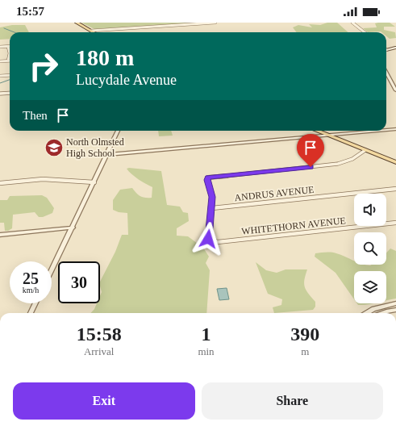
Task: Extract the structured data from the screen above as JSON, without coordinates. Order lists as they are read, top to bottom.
{
  "streets": {
    "street": ["ANDRUS AVENUE", "WHITETHORN AVENUE"]
  },
  "crossings": [
    ["ANDRUS AVENUE", "WHITETHORN AVENUE"]
  ],
  "places": {
    "school or university": ["North Olmsted High School"]
  },
  "page": {
    "status": "15:57",
    "turn": ["180 m", "Lucydale Avenue"],
    "then": "Then",
    "speed": "25 km/h",
    "limit": "30",
    "eta": [
      "15:58",
      "Arrival",
      "1",
      "min",
      "390",
      "m"
    ],
    "buttons": ["Exit", "Share"]
  }
}
